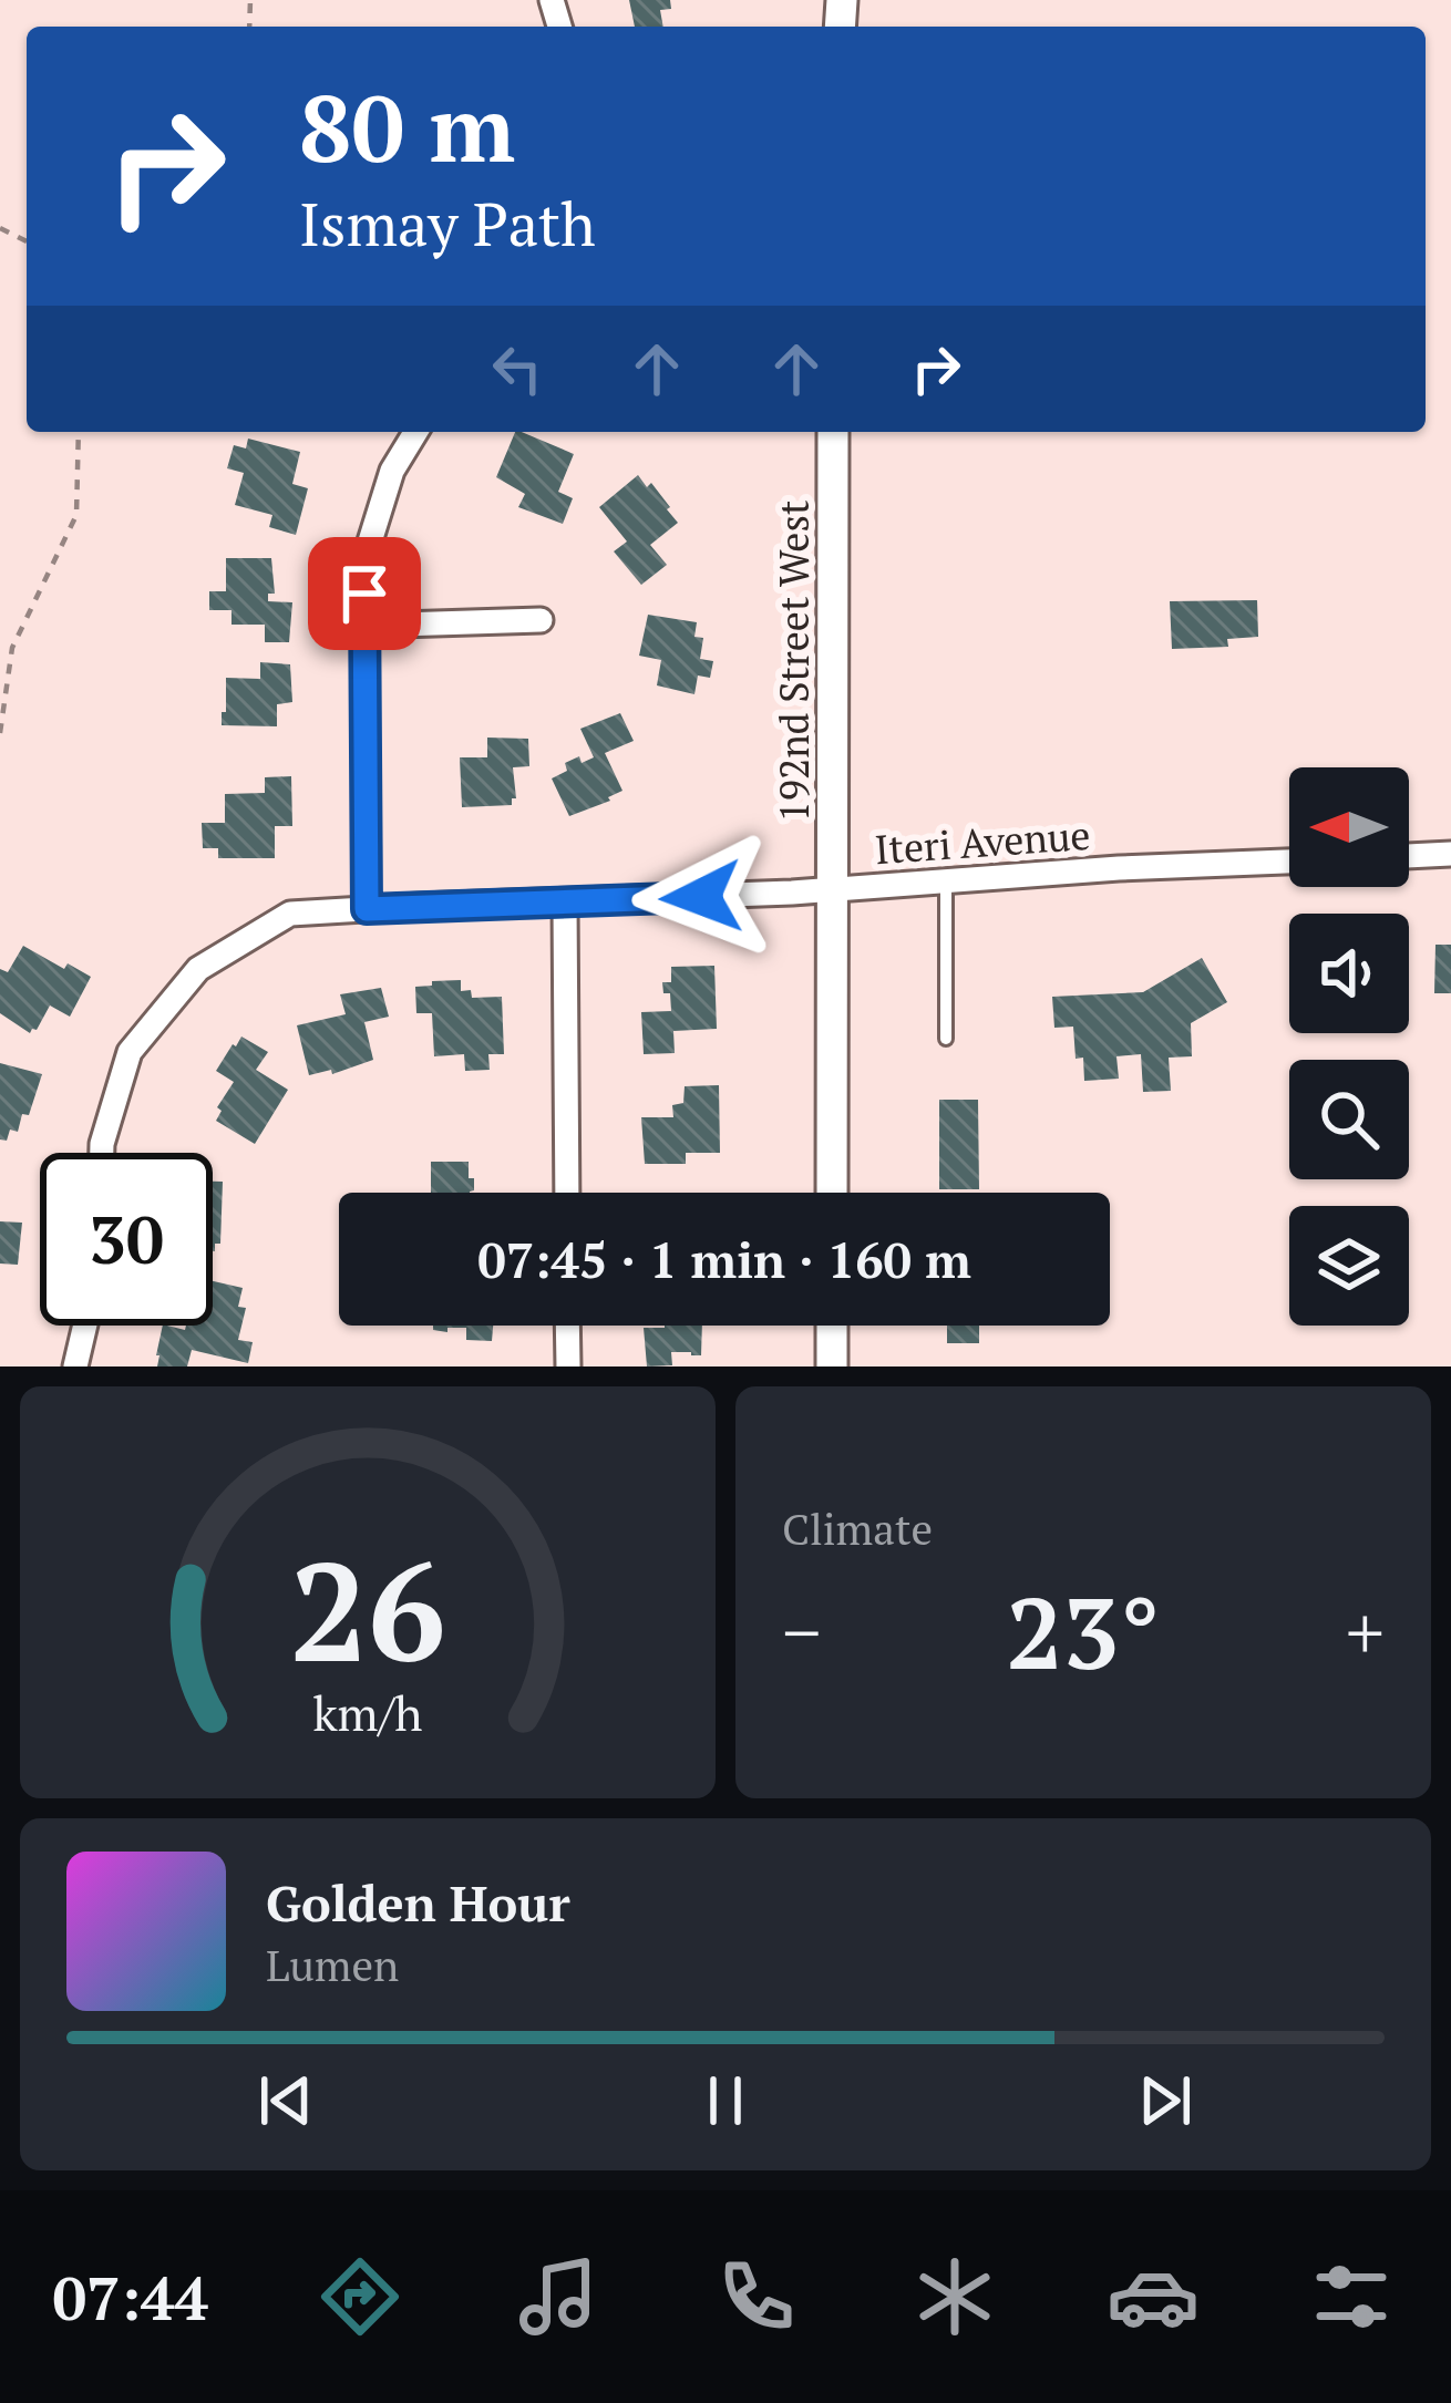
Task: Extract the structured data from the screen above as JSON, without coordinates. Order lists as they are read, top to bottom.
{
  "streets": {
    "street": ["192nd Street West", "Iteri Avenue"]
  },
  "crossings": [
    ["192nd Street West", "Iteri Avenue"]
  ],
  "north": "left",
  "page": {
    "turn": ["80 m", "Ismay Path"],
    "limit": "30",
    "trip": "07:45 · 1 min · 160 m",
    "tile": "Climate",
    "heat": ["−", "23°", "+"],
    "song": ["Golden Hour", "Lumen"],
    "tabs": "07:44",
    "gauge": ["26", "km/h"]
  }
}
